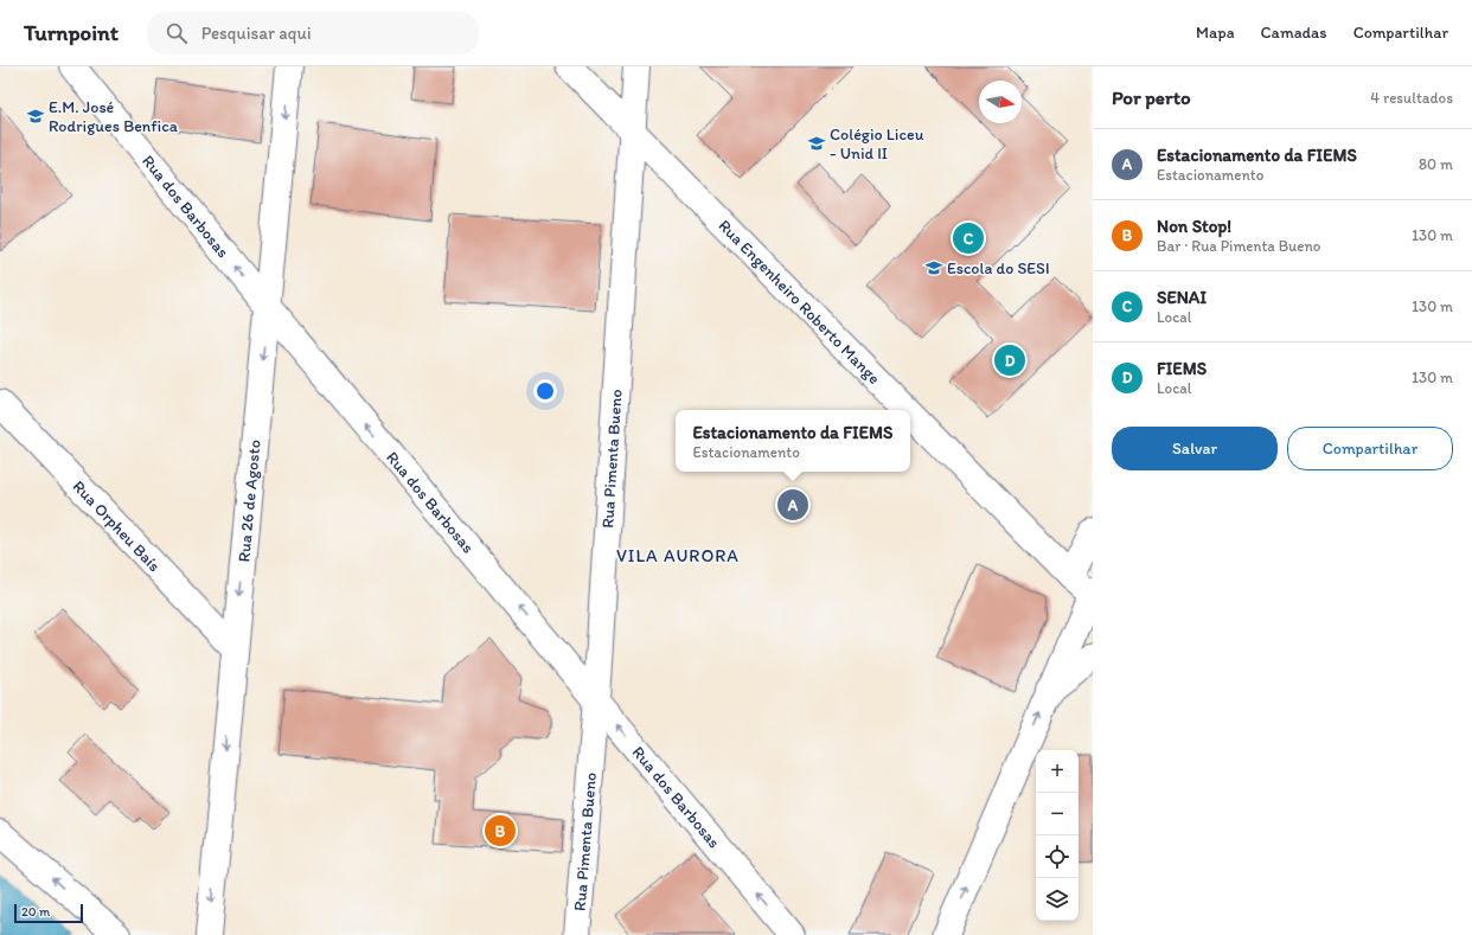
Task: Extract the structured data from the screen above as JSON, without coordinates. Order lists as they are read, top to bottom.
{
  "streets": {
    "street": [
      "Rua dos Barbosas",
      "Rua Engenheiro Roberto Mange",
      "Rua Pimenta Bueno",
      "Rua 26 de Agosto",
      "Rua Orpheu Baís"
    ]
  },
  "crossings": [
    ["Rua dos Barbosas", "Rua Pimenta Bueno"],
    ["Rua dos Barbosas", "Rua 26 de Agosto"],
    ["Rua Engenheiro Roberto Mange", "Rua Pimenta Bueno"],
    ["Rua 26 de Agosto", "Rua Orpheu Baís"]
  ],
  "one_way": ["Rua dos Barbosas", "Rua 26 de Agosto"],
  "districts": ["VILA AURORA"],
  "places": {
    "school or university": ["E.M. José Rodrigues Benfica", "Colégio Liceu - Unid II", "Escola do SESI"]
  },
  "scale_bar": "20 m",
  "north": "right",
  "page": {
    "header": "Turnpoint",
    "search": "Pesquisar aqui",
    "nav": ["Mapa", "Camadas", "Compartilhar"],
    "heading": ["Por perto", "4 resultados"],
    "list": [
      {
        "mark": "A",
        "name": "Estacionamento da FIEMS",
        "note": "Estacionamento",
        "value": "80 m"
      },
      {
        "mark": "B",
        "name": "Non Stop!",
        "note": "Bar · Rua Pimenta Bueno",
        "value": "130 m"
      },
      {
        "mark": "C",
        "name": "SENAI",
        "note": "Local",
        "value": "130 m"
      },
      {
        "mark": "D",
        "name": "FIEMS",
        "note": "Local",
        "value": "130 m"
      }
    ],
    "pins": [
      "C",
      "D",
      "A",
      "B"
    ],
    "popup": ["Estacionamento da FIEMS", "Estacionamento"],
    "buttons": ["Salvar", "Compartilhar"],
    "map_buttons": ["+", "−"],
    "scale": "20 m"
  }
}
